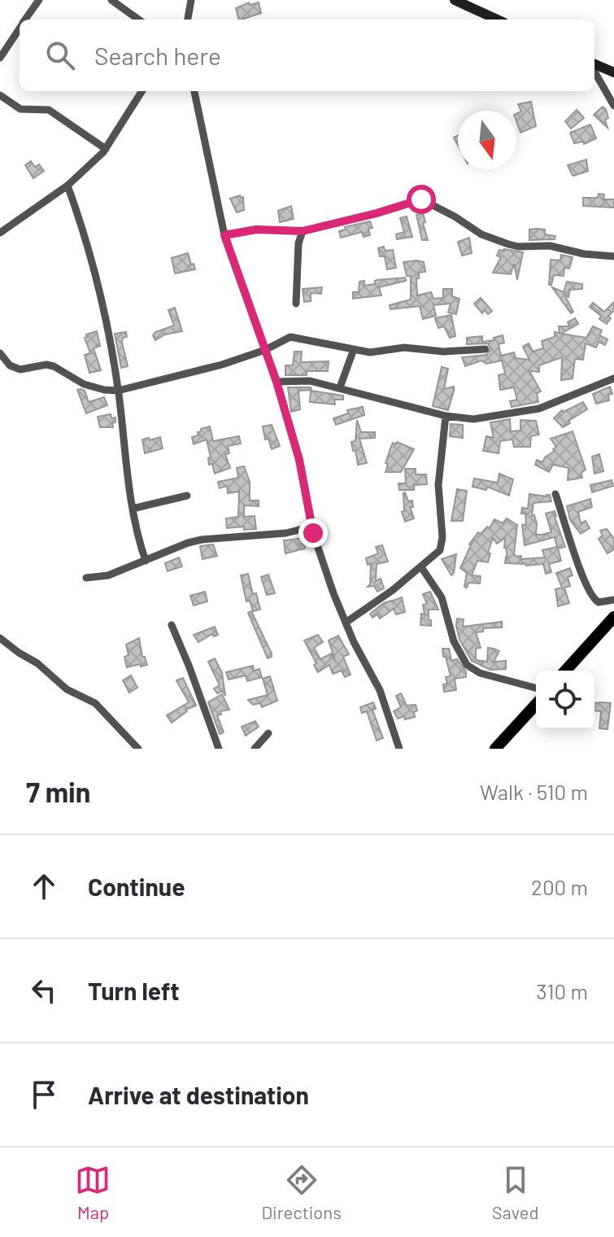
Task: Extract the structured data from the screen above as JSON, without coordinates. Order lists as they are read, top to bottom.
{
  "north": "bottom",
  "page": {
    "search": "Search here",
    "heading": ["7 min", "Walk · 510 m"],
    "list": [
      ["Continue", "200 m"],
      ["Turn left", "310 m"],
      "Arrive at destination"
    ],
    "nav": ["Map", "Directions", "Saved"]
  }
}
